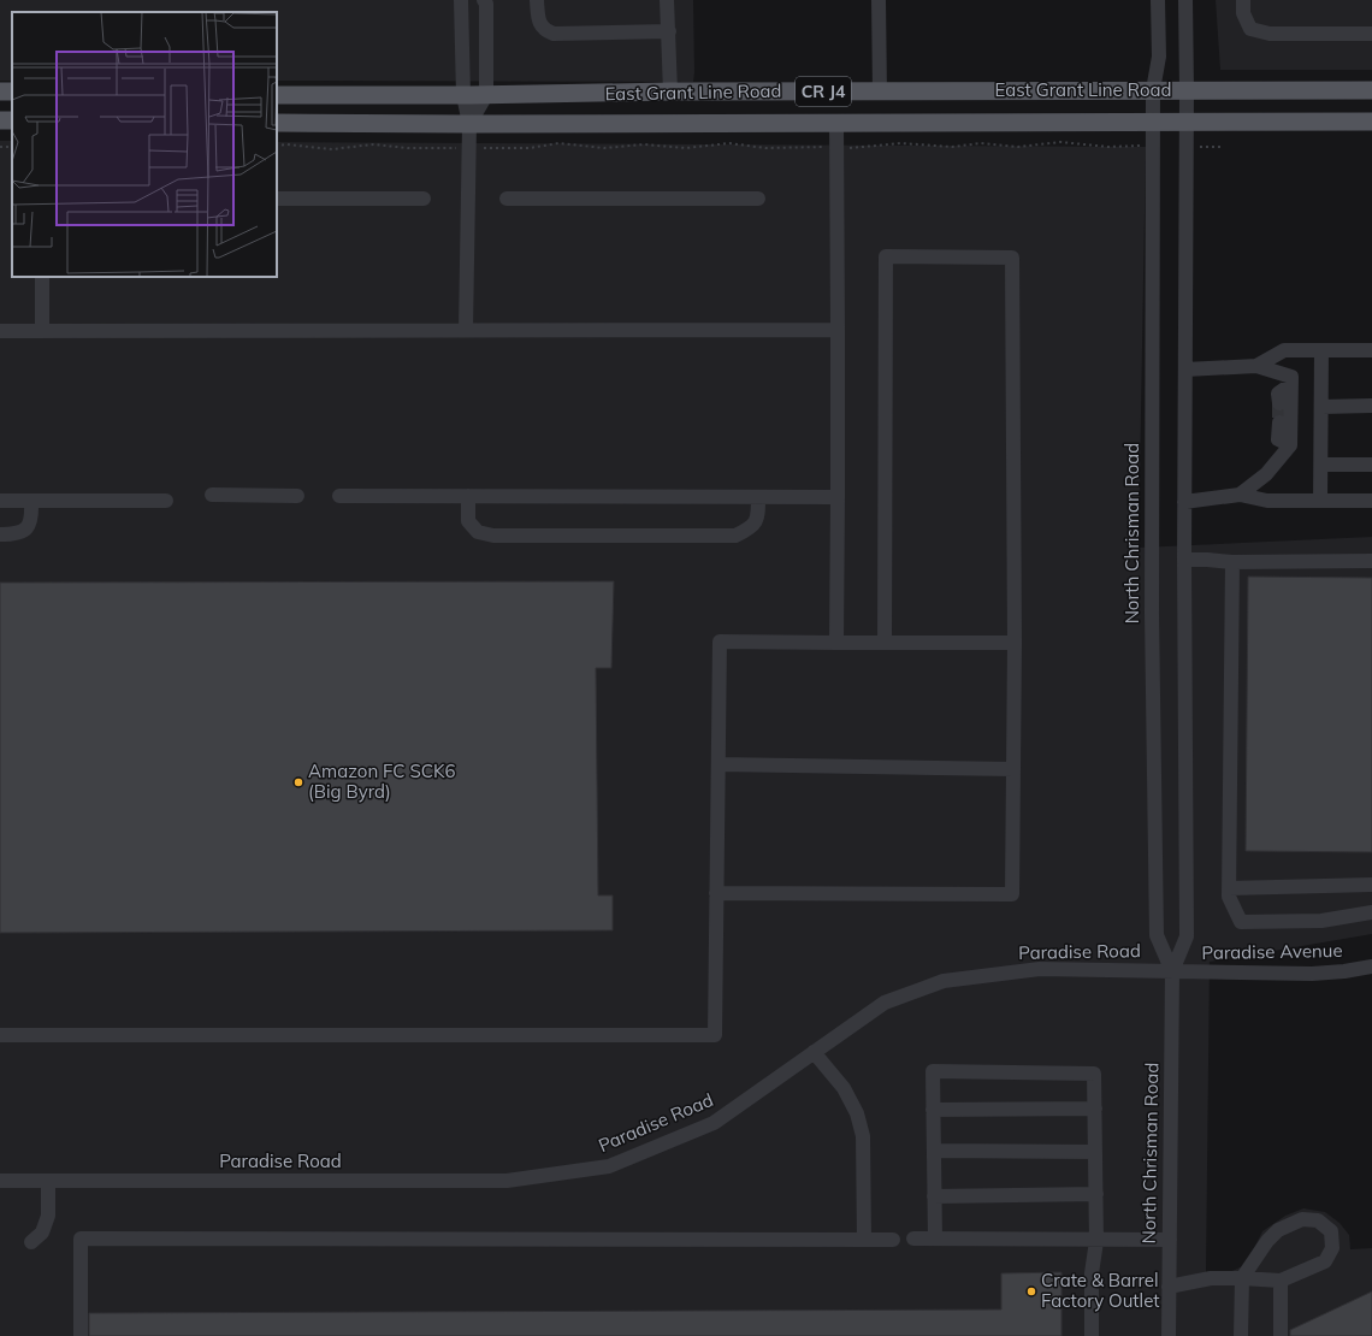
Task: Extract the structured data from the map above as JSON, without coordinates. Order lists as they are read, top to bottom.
{
  "streets": {
    "main road": ["East Grant Line Road", "CR J4"],
    "street": ["North Chrisman Road", "Paradise Road", "Paradise Avenue"]
  },
  "crossings": [
    ["East Grant Line Road", "North Chrisman Road"],
    ["North Chrisman Road", "Paradise Road"],
    ["North Chrisman Road", "Paradise Avenue"],
    ["Paradise Road", "Paradise Avenue"]
  ],
  "places": ["Amazon FC SCK6 (Big Byrd)", "Crate & Barrel Factory Outlet"]
}
